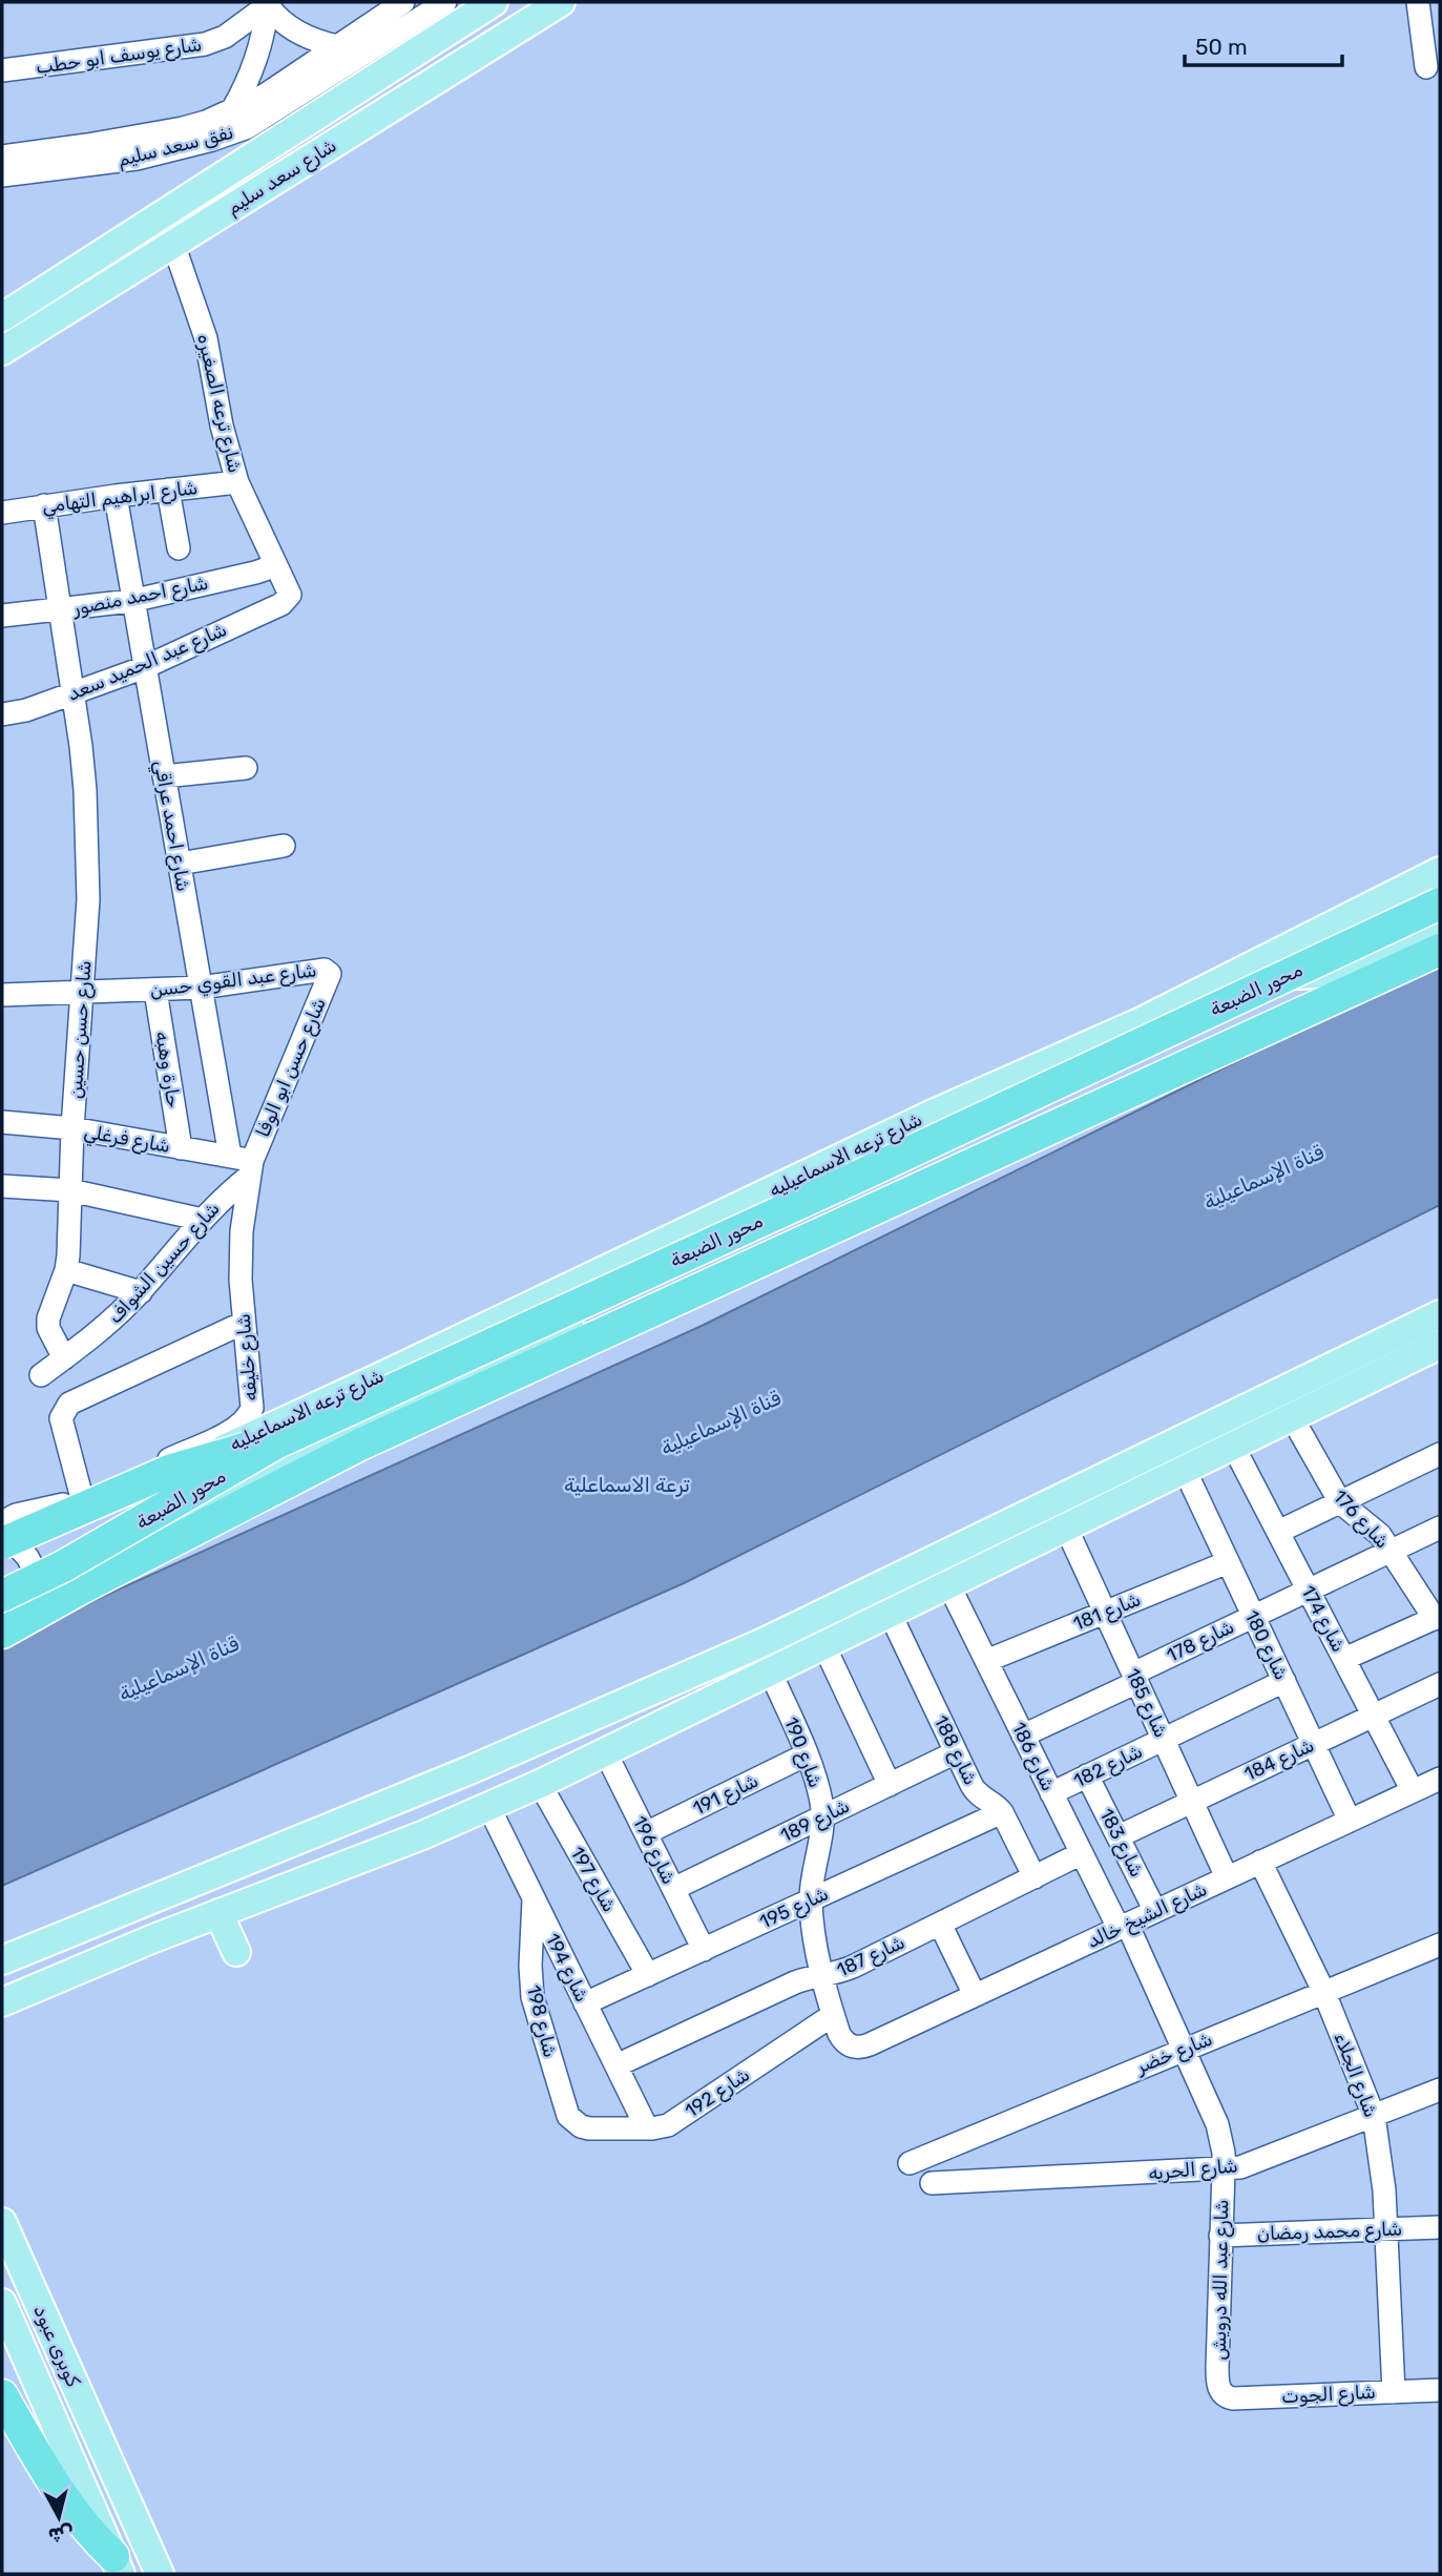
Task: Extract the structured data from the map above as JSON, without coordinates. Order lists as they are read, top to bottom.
{
  "streets": {
    "highway": ["محور الضبعة"],
    "main road": ["شارع سعد سليم", "شارع ترعه الاسماعيليه", "كوبرى عبود"],
    "street": [
      "شارع يوسف ابو حطب",
      "نفق سعد سليم",
      "شارع ترعه الصغيره",
      "شارع ابراهيم التهامي",
      "شارع احمد منصور",
      "شارع عبد الحميد سعد",
      "شارع احمد عراقي",
      "شارع عبد القوي حسن",
      "شارع حسن حسين",
      "شارع حسن ابو الوفا",
      "حارة وهبه",
      "شارع فرغلي",
      "شارع حسين الشواف",
      "شارع خليفه",
      "شارع 176",
      "شارع 181",
      "شارع 174",
      "شارع 178",
      "شارع 180",
      "شارع 185",
      "شارع 188",
      "شارع 190",
      "شارع 186",
      "شارع 184",
      "شارع 182",
      "شارع 191",
      "شارع 189",
      "شارع 183",
      "شارع 196",
      "شارع 197",
      "شارع 195",
      "شارع الشيخ خالد",
      "شارع 187",
      "شارع 194",
      "شارع 198",
      "شارع خضر",
      "شارع الجلاء",
      "شارع 192",
      "شارع الحريه",
      "شارع محمد رمضان",
      "شارع عبد الله درويش",
      "شارع الجوت"
    ]
  },
  "crossings": [
    ["شارع سعد سليم", "شارع ترعه الصغيره"],
    ["شارع ترعه الصغيره", "شارع ابراهيم التهامي"],
    ["شارع ترعه الصغيره", "شارع احمد منصور"],
    ["شارع ترعه الصغيره", "شارع عبد الحميد سعد"],
    ["شارع ابراهيم التهامي", "شارع احمد عراقي"],
    ["شارع ابراهيم التهامي", "شارع حسن حسين"],
    ["شارع احمد منصور", "شارع احمد عراقي"],
    ["شارع احمد منصور", "شارع حسن حسين"],
    ["شارع عبد الحميد سعد", "شارع احمد عراقي"],
    ["شارع عبد الحميد سعد", "شارع حسن حسين"],
    ["شارع احمد عراقي", "شارع عبد القوي حسن"],
    ["شارع احمد عراقي", "شارع حسن ابو الوفا"],
    ["شارع احمد عراقي", "شارع فرغلي"],
    ["شارع احمد عراقي", "شارع حسين الشواف"],
    ["شارع احمد عراقي", "شارع خليفه"],
    ["شارع عبد القوي حسن", "شارع حسن حسين"],
    ["شارع عبد القوي حسن", "شارع حسن ابو الوفا"],
    ["شارع عبد القوي حسن", "حارة وهبه"],
    ["محور الضبعة", "شارع ترعه الاسماعيليه"],
    ["شارع حسن حسين", "شارع فرغلي"],
    ["شارع حسن حسين", "شارع حسين الشواف"],
    ["شارع حسن ابو الوفا", "شارع فرغلي"],
    ["شارع حسن ابو الوفا", "شارع حسين الشواف"],
    ["شارع حسن ابو الوفا", "شارع خليفه"],
    ["حارة وهبه", "شارع فرغلي"],
    ["شارع فرغلي", "شارع حسين الشواف"],
    ["شارع فرغلي", "شارع خليفه"],
    ["شارع ترعه الاسماعيليه", "شارع خليفه"],
    ["شارع حسين الشواف", "شارع خليفه"],
    ["شارع 176", "شارع 178"],
    ["شارع 181", "شارع 180"],
    ["شارع 181", "شارع 185"],
    ["شارع 181", "شارع 186"],
    ["شارع 174", "شارع 178"],
    ["شارع 174", "شارع 184"],
    ["شارع 174", "شارع الشيخ خالد"],
    ["شارع 178", "شارع 180"],
    ["شارع 178", "شارع 185"],
    ["شارع 178", "شارع 186"],
    ["شارع 180", "شارع 184"],
    ["شارع 180", "شارع 182"],
    ["شارع 180", "شارع الشيخ خالد"],
    ["شارع 185", "شارع 184"],
    ["شارع 185", "شارع 182"],
    ["شارع 185", "شارع الشيخ خالد"],
    ["شارع 188", "شارع 189"],
    ["شارع 188", "شارع 195"],
    ["شارع 188", "شارع 187"],
    ["شارع 190", "شارع 191"],
    ["شارع 190", "شارع 189"],
    ["شارع 190", "شارع 195"],
    ["شارع 190", "شارع الشيخ خالد"],
    ["شارع 190", "شارع 187"],
    ["شارع 190", "شارع 192"],
    ["شارع 186", "شارع 182"],
    ["شارع 186", "شارع الشيخ خالد"],
    ["شارع 186", "شارع 187"],
    ["شارع 186", "شارع عبد الله درويش"],
    ["شارع 184", "شارع 183"],
    ["شارع 182", "شارع 183"],
    ["شارع 191", "شارع 196"],
    ["شارع 189", "شارع 196"],
    ["شارع 183", "شارع الشيخ خالد"],
    ["شارع 196", "شارع 195"],
    ["شارع 197", "شارع 195"],
    ["شارع 195", "شارع 194"],
    ["شارع الشيخ خالد", "شارع الجلاء"],
    ["شارع الشيخ خالد", "شارع عبد الله درويش"],
    ["شارع 187", "شارع 194"],
    ["شارع 194", "شارع 198"],
    ["شارع 194", "شارع 192"],
    ["شارع 198", "شارع 192"],
    ["شارع خضر", "شارع الجلاء"],
    ["شارع خضر", "شارع عبد الله درويش"],
    ["شارع الجلاء", "شارع الحريه"],
    ["شارع الجلاء", "شارع محمد رمضان"],
    ["شارع الجلاء", "شارع الجوت"],
    ["شارع الحريه", "شارع عبد الله درويش"],
    ["شارع محمد رمضان", "شارع عبد الله درويش"],
    ["شارع عبد الله درويش", "شارع الجوت"]
  ],
  "water": ["قناة الإسماعيلية", "ترعة الاسماعلية"],
  "scale_bar": "50 m",
  "north": "bottom"
}
